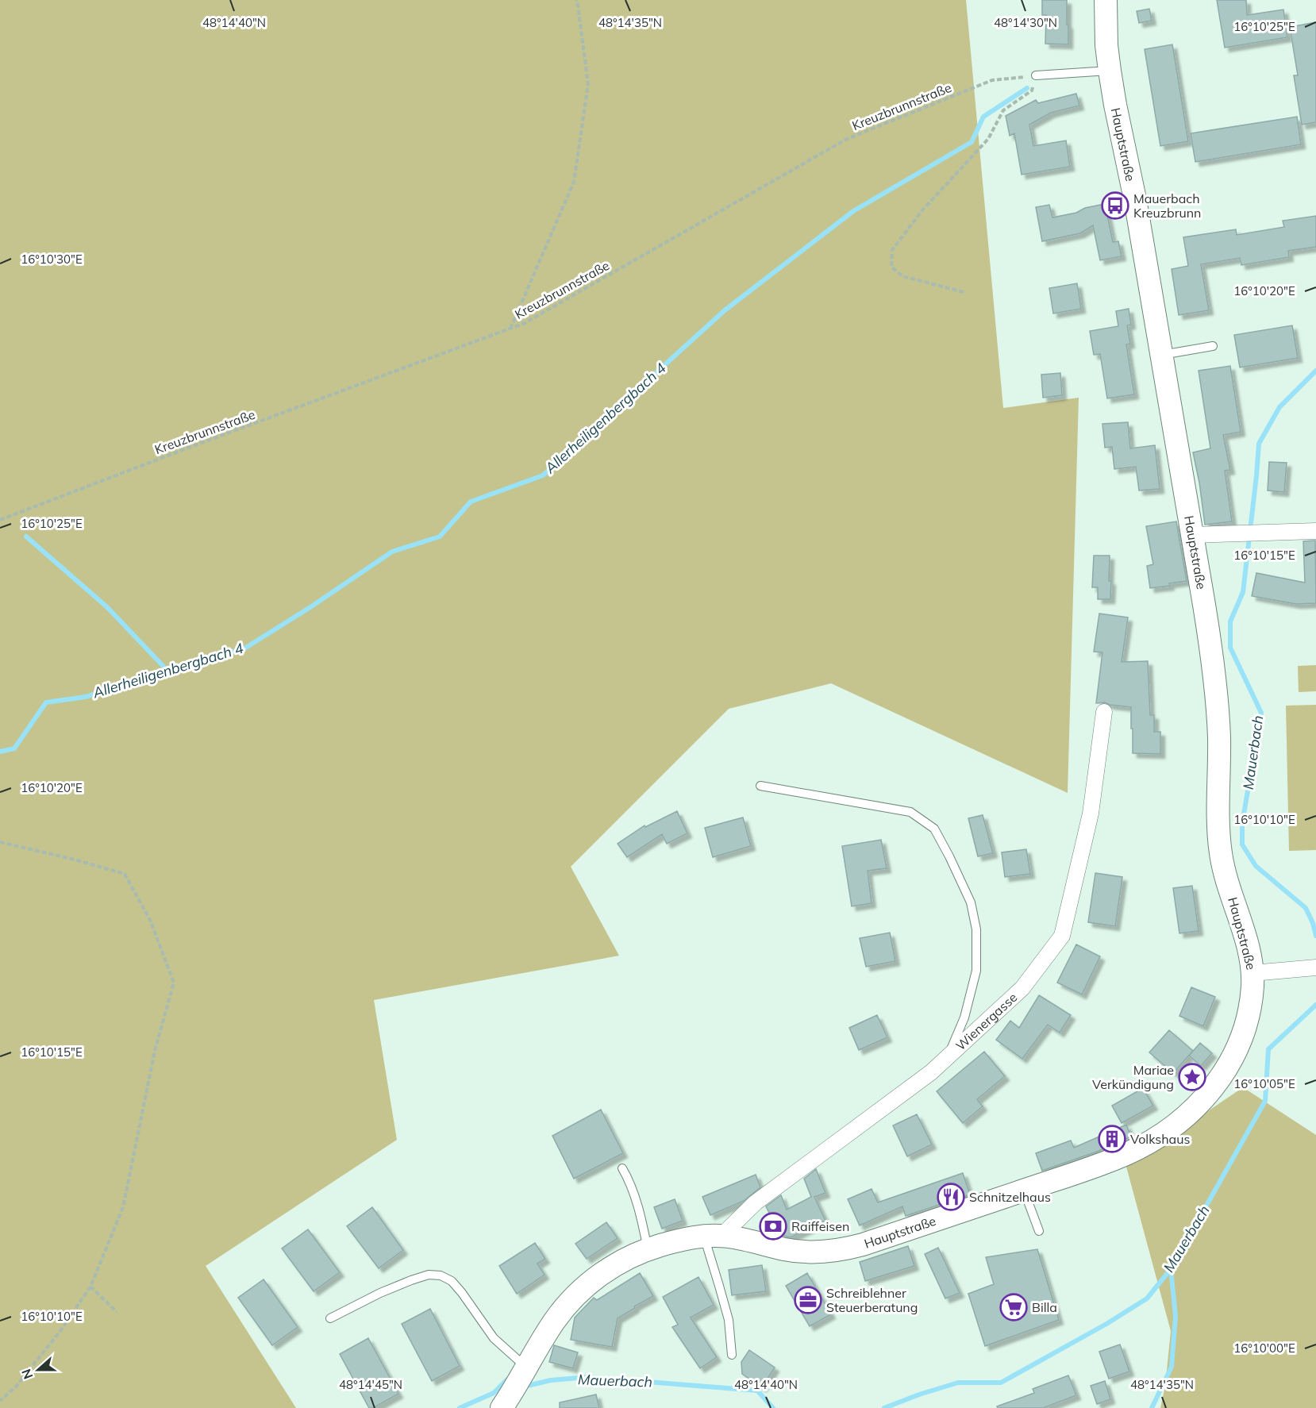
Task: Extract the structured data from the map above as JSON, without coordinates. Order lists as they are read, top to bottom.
{
  "streets": {
    "main road": ["Hauptstraße"],
    "street": ["Wienergasse"],
    "path": ["Kreuzbrunnstraße"]
  },
  "crossings": [
    ["Hauptstraße", "Wienergasse"]
  ],
  "water": ["Allerheiligenbergbach 4", "Mauerbach"],
  "places": {
    "bus stop": ["Mauerbach Kreuzbrunn"],
    "place": ["Mariae Verkündigung"],
    "building": ["Volkshaus"],
    "restaurant": ["Schnitzelhaus"],
    "bank": ["Raiffeisen"],
    "office": ["Schreiblehner Steuerberatung"],
    "supermarket": ["Billa"]
  },
  "north": "left",
  "coordinates": [
    "48°14'40\"N",
    "48°14'35\"N",
    "48°14'30\"N",
    "16°10'25\"E",
    "16°10'30\"E",
    "16°10'20\"E",
    "16°10'15\"E",
    "16°10'10\"E",
    "16°10'05\"E",
    "16°10'00\"E",
    "48°14'45\"N"
  ]
}
